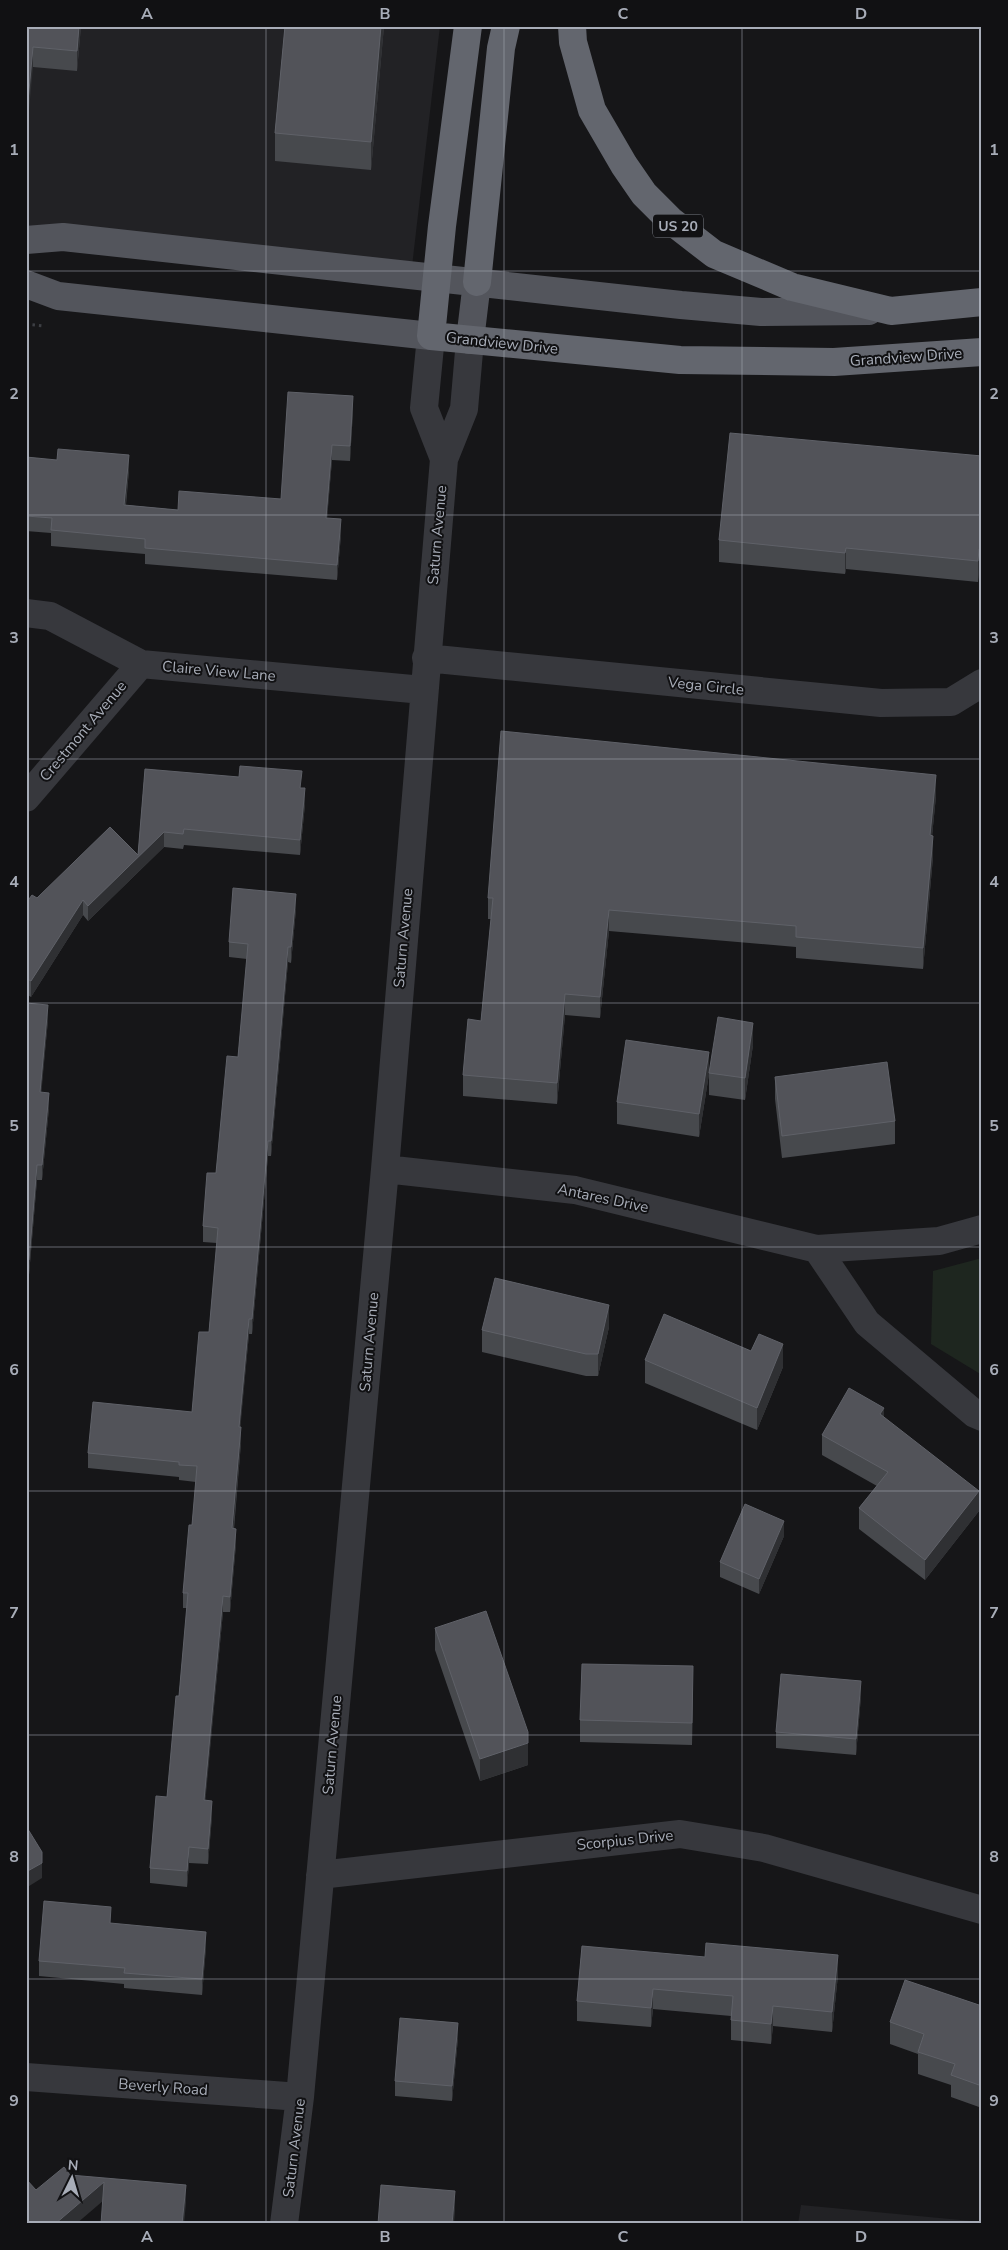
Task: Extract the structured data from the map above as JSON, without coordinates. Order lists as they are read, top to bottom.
{
  "streets": {
    "highway": ["US 20", "Grandview Drive"],
    "street": [
      "Saturn Avenue",
      "Claire View Lane",
      "Vega Circle",
      "Crestmont Avenue",
      "Antares Drive",
      "Scorpius Drive",
      "Beverly Road"
    ]
  },
  "crossings": [
    ["Grandview Drive", "Saturn Avenue"],
    ["Saturn Avenue", "Claire View Lane"],
    ["Saturn Avenue", "Vega Circle"],
    ["Saturn Avenue", "Antares Drive"],
    ["Saturn Avenue", "Scorpius Drive"],
    ["Saturn Avenue", "Beverly Road"],
    ["Claire View Lane", "Crestmont Avenue"]
  ],
  "north": "top",
  "grid": {
    "columns": [
      "A",
      "B",
      "C",
      "D"
    ],
    "rows": [
      "1",
      "2",
      "3",
      "4",
      "5",
      "6",
      "7",
      "8",
      "9"
    ]
  }
}
